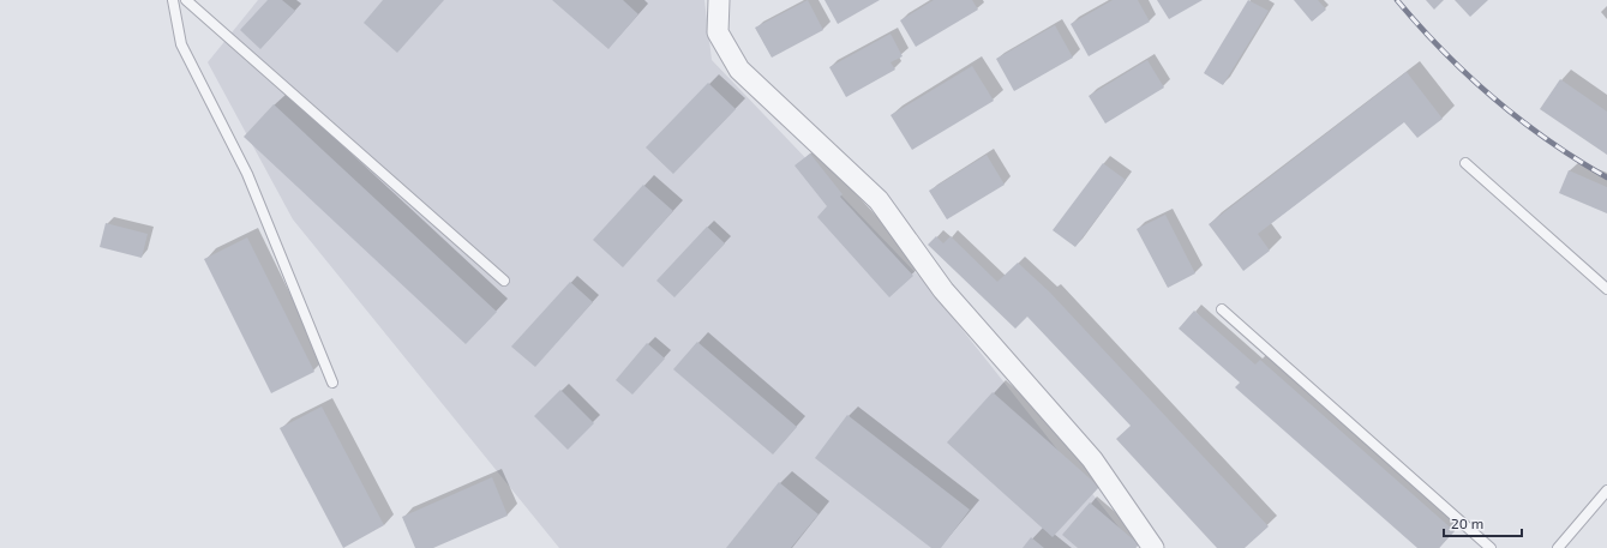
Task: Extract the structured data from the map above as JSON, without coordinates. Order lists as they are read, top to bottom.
{
  "scale_bar": "20 m"
}
